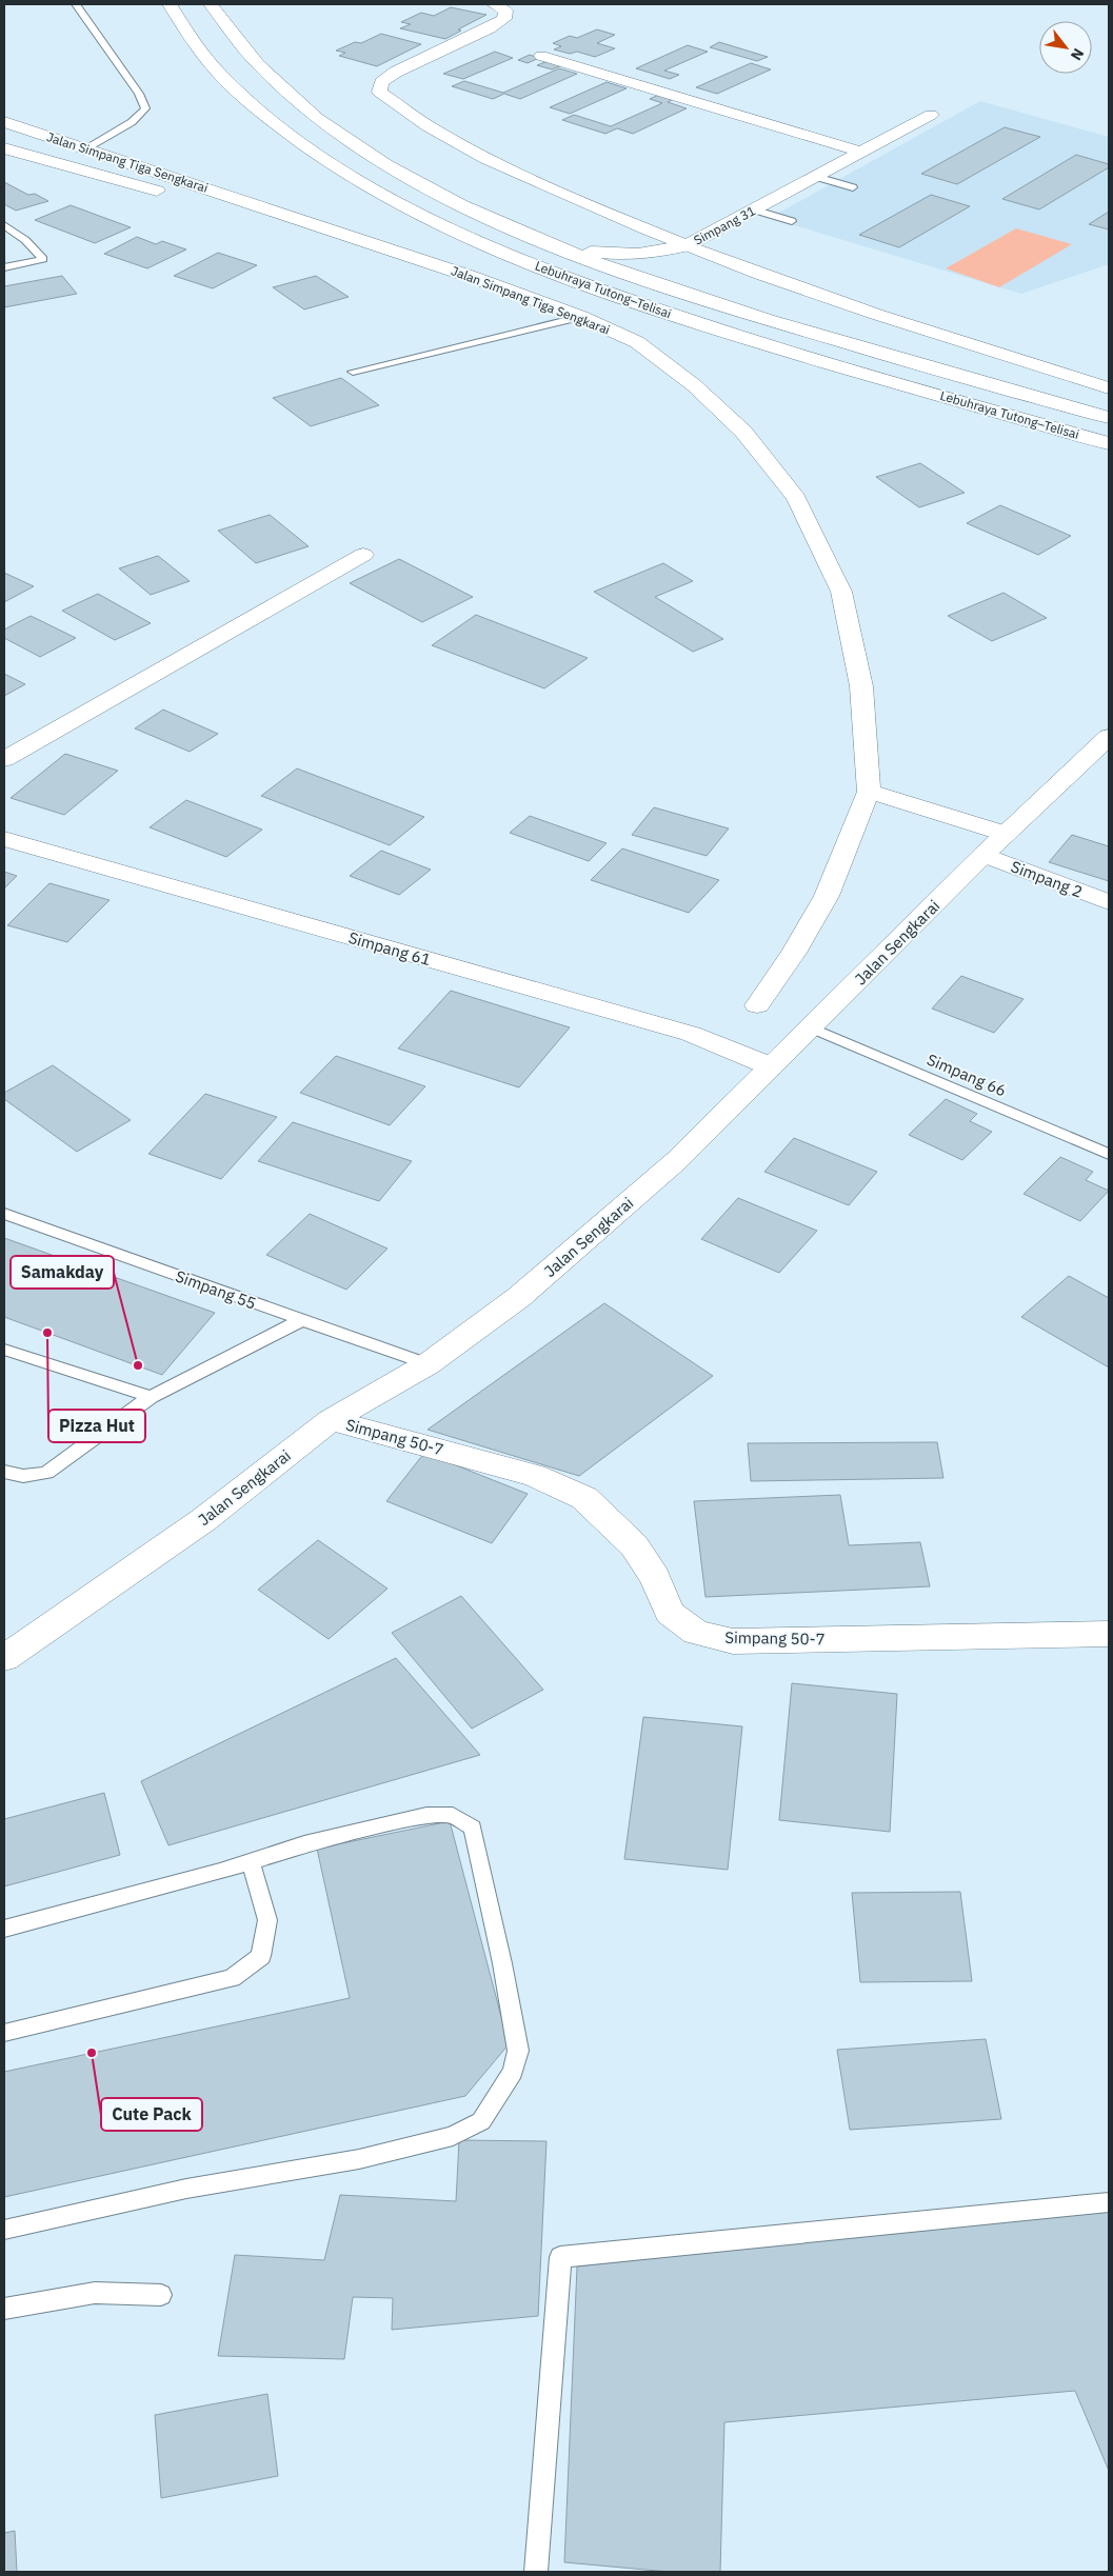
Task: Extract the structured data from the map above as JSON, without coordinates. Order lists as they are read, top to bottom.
{
  "streets": {
    "main road": [
      "Jalan Simpang Tiga Sengkarai",
      "Simpang 31",
      "Lebuhraya Tutong–Telisai",
      "Simpang 2",
      "Jalan Sengkarai",
      "Simpang 61",
      "Simpang 50-7"
    ],
    "lane": ["Simpang 66", "Simpang 55"]
  },
  "crossings": [
    ["Simpang 2", "Jalan Sengkarai"],
    ["Jalan Sengkarai", "Simpang 61"],
    ["Jalan Sengkarai", "Simpang 66"],
    ["Jalan Sengkarai", "Simpang 55"],
    ["Jalan Sengkarai", "Simpang 50-7"]
  ],
  "places": ["Pizza Hut", "Samakday", "Cute Pack"],
  "north": "bottom right"
}
